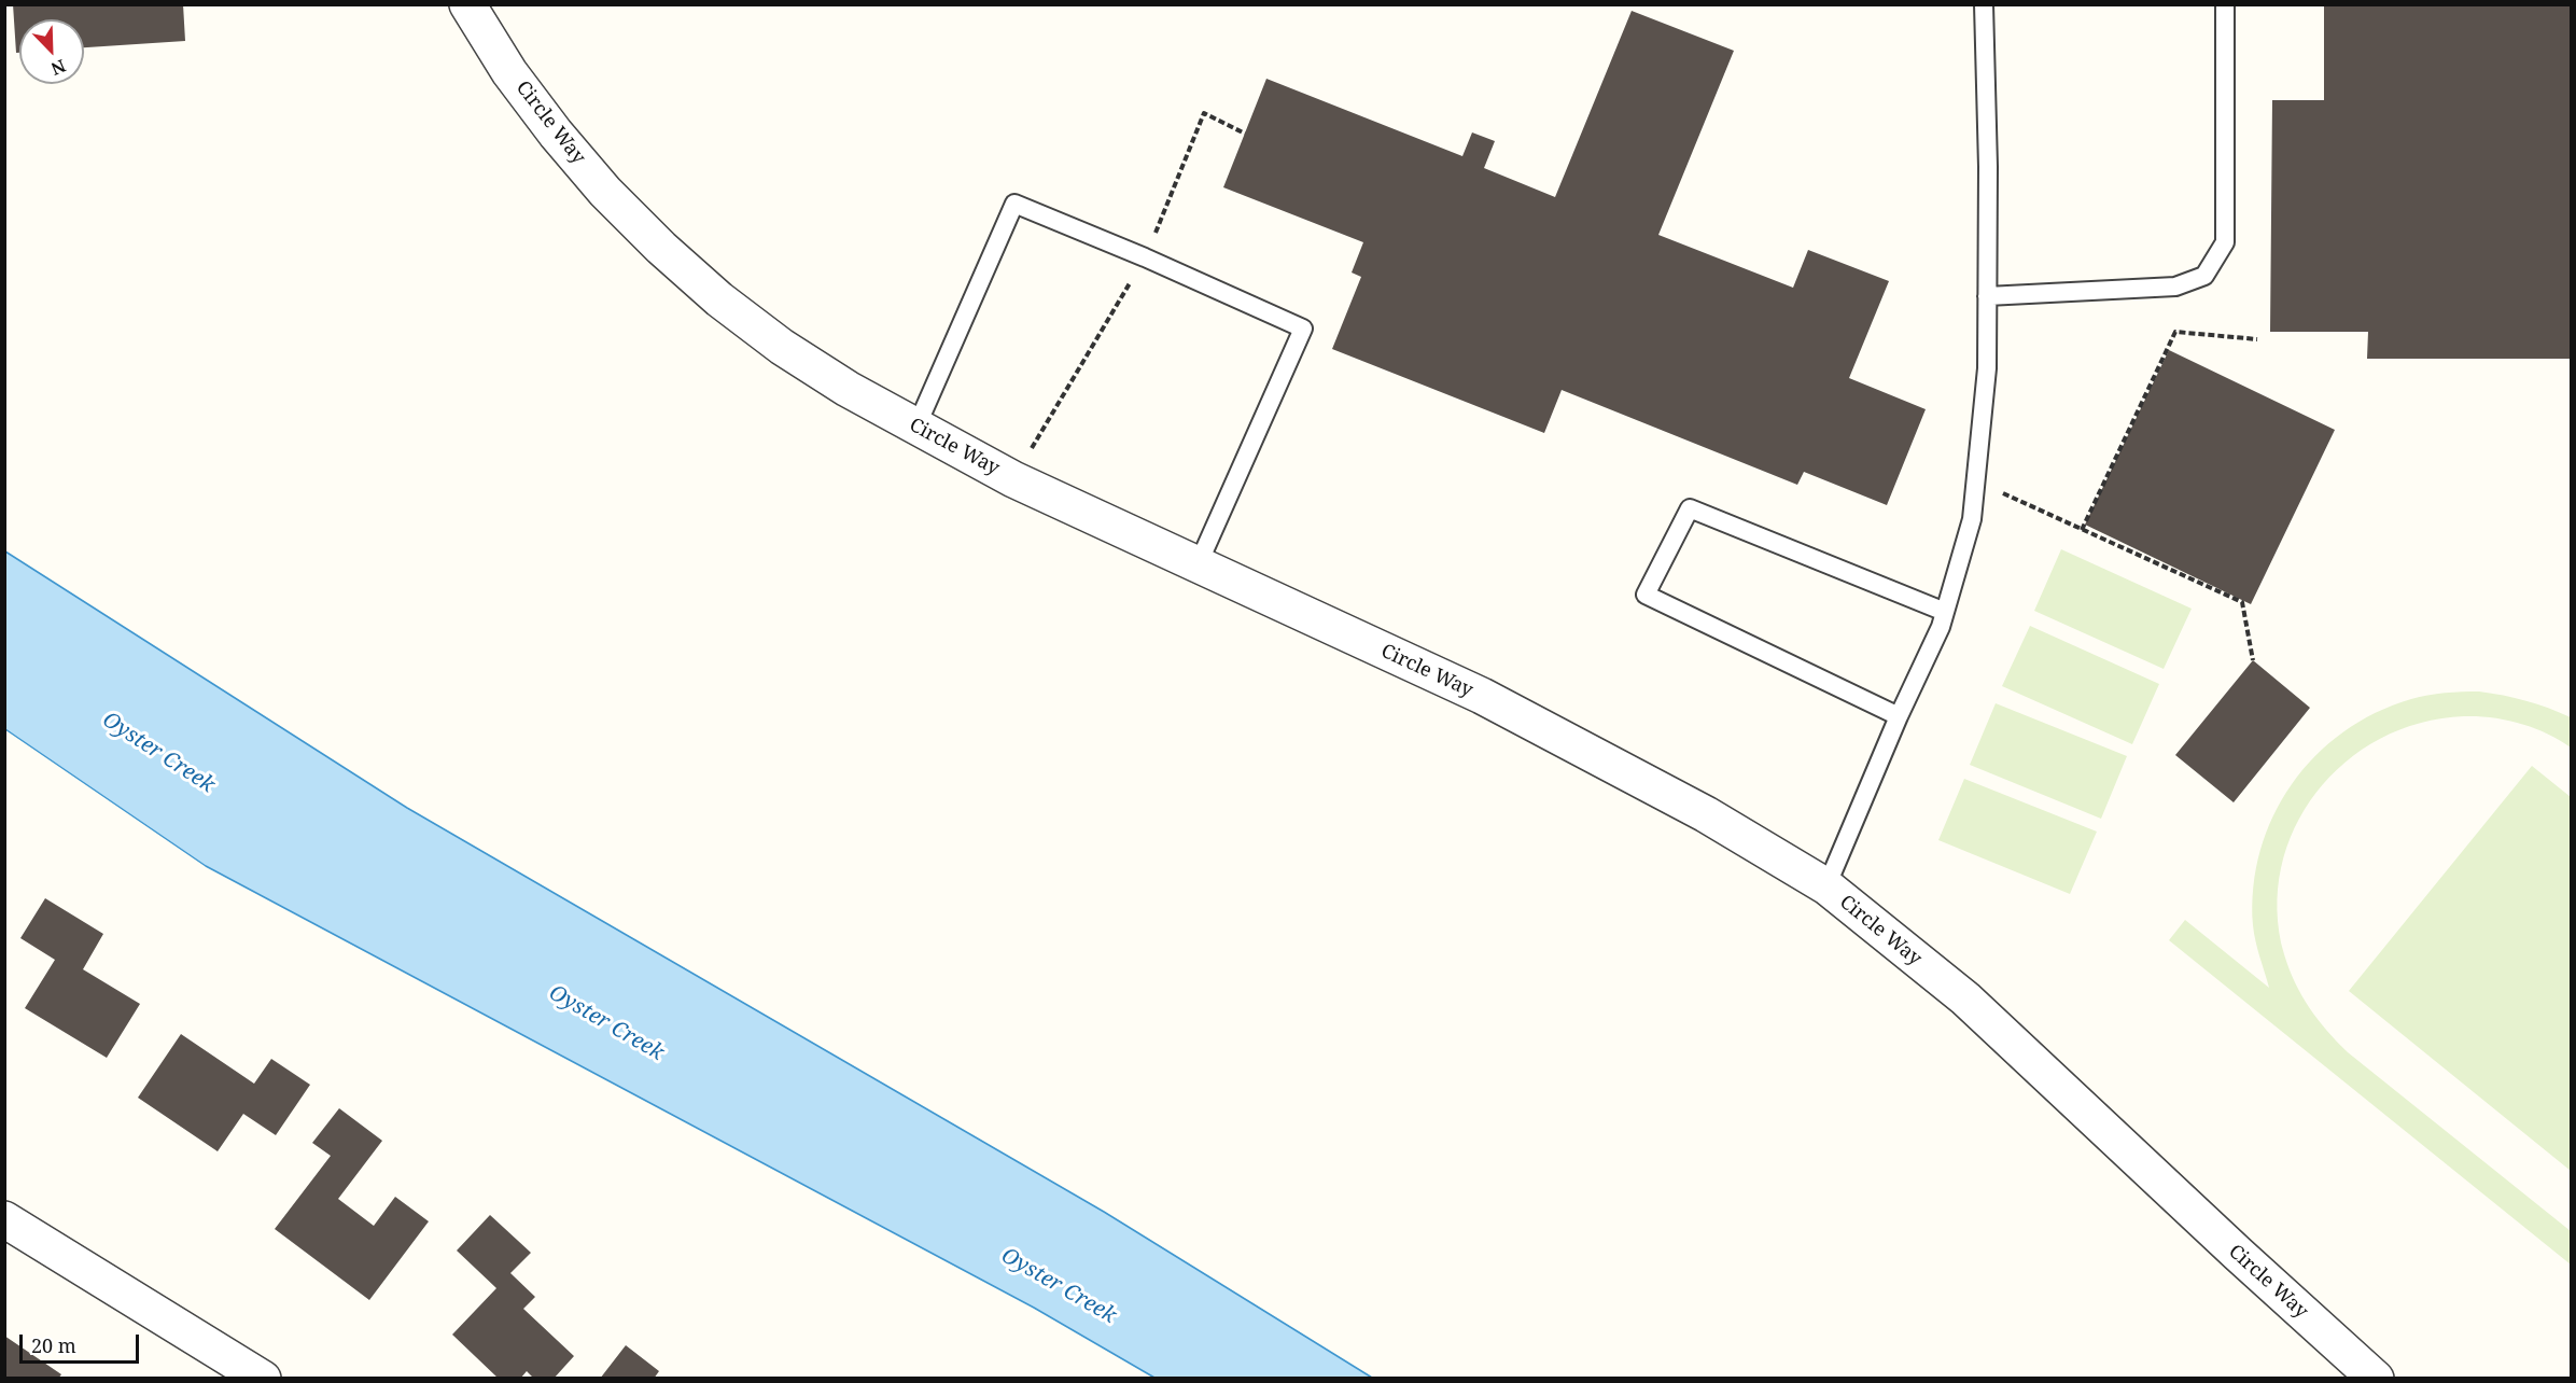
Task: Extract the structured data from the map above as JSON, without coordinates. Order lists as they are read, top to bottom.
{
  "streets": {
    "street": ["Circle Way"]
  },
  "water": ["Oyster Creek"],
  "scale_bar": "20 m",
  "north": "bottom right"
}
